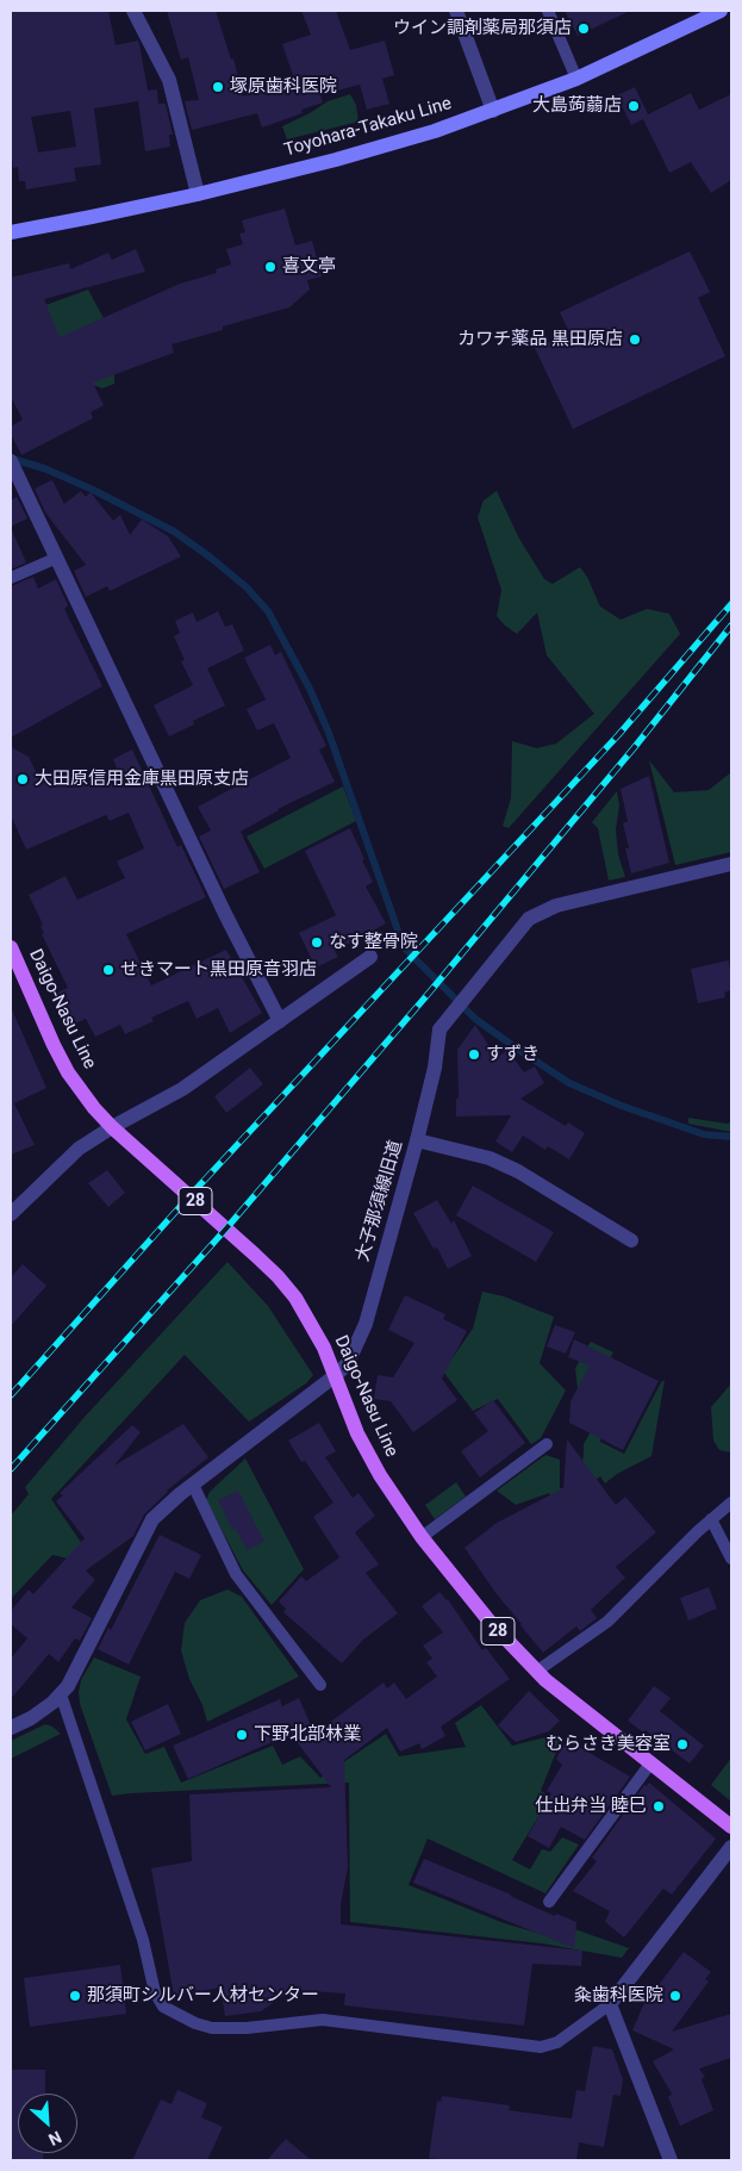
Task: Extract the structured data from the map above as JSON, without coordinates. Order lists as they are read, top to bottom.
{
  "streets": {
    "main road": ["Toyohara-Takaku Line", "Daigo-Nasu Line", "28"],
    "street": ["大子那須線旧道"]
  },
  "crossings": [
    ["Daigo-Nasu Line", "大子那須線旧道"]
  ],
  "places": [
    "ウイン調剤薬局那須店",
    "塚原歯科医院",
    "大島蒟蒻店",
    "喜文亭",
    "カワチ薬品 黒田原店",
    "大田原信用金庫黒田原支店",
    "なす整骨院",
    "せきマート黒田原音羽店",
    "すずき",
    "下野北部林業",
    "むらさき美容室",
    "仕出弁当 睦巳",
    "那須町シルバー人材センター",
    "粂歯科医院"
  ],
  "north": "bottom right"
}
